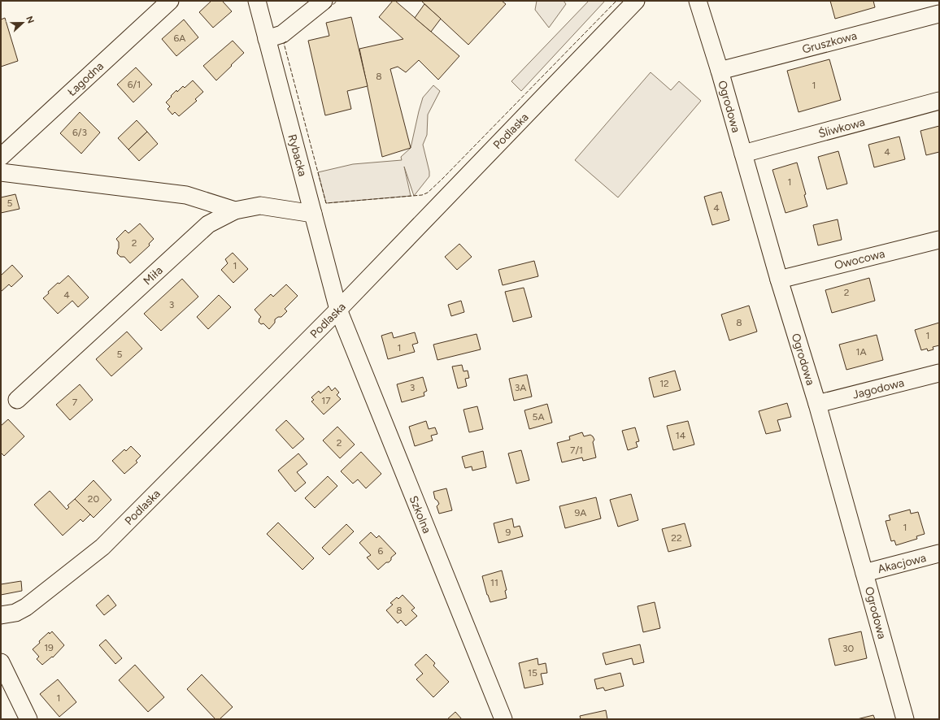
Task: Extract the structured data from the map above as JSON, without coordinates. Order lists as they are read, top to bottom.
{
  "streets": {
    "street": [
      "Gruszkowa",
      "Łagodna",
      "Ogrodowa",
      "Śliwkowa",
      "Podlaska",
      "Rybacka",
      "Owocowa",
      "Miła",
      "Jagodowa",
      "Szkolna",
      "Akacjowa"
    ]
  },
  "crossings": [
    ["Gruszkowa", "Ogrodowa"],
    ["Ogrodowa", "Śliwkowa"],
    ["Ogrodowa", "Owocowa"],
    ["Ogrodowa", "Jagodowa"],
    ["Ogrodowa", "Akacjowa"],
    ["Podlaska", "Rybacka"],
    ["Podlaska", "Szkolna"],
    ["Rybacka", "Miła"],
    ["Rybacka", "Szkolna"]
  ],
  "house_numbers": [
    "6A",
    "8",
    "6/1",
    "1",
    "6/3",
    "4",
    "1",
    "5",
    "4",
    "2",
    "1",
    "2",
    "4",
    "3",
    "8",
    "1",
    "1",
    "1A",
    "5",
    "12",
    "3",
    "3A",
    "17",
    "7",
    "5A",
    "14",
    "2",
    "7/1",
    "20",
    "9A",
    "1",
    "9",
    "22",
    "6",
    "11",
    "8",
    "19",
    "30",
    "15",
    "1"
  ],
  "north": "right"
}
